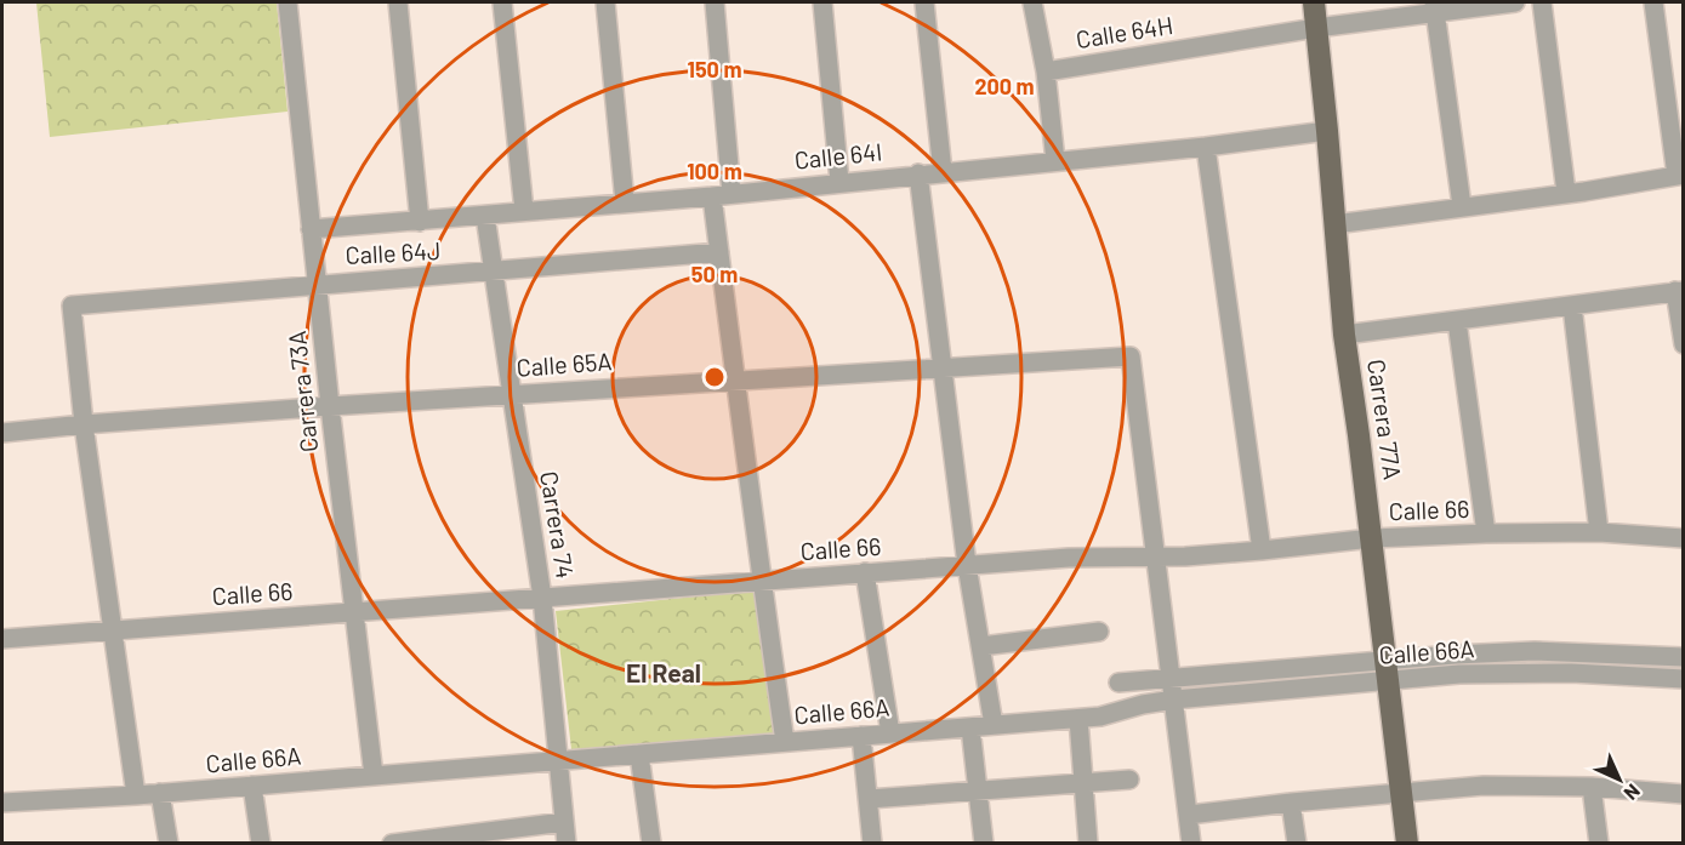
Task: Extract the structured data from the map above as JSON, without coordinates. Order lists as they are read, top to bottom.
{
  "streets": {
    "main road": ["Carrera 77A"],
    "street": [
      "Calle 64H",
      "Calle 64I",
      "Calle 64J",
      "Calle 65A",
      "Carrera 73A",
      "Calle 66",
      "Carrera 74",
      "Calle 66A"
    ]
  },
  "crossings": [
    ["Calle 64H", "Carrera 77A"],
    ["Calle 64I", "Carrera 73A"],
    ["Calle 64I", "Carrera 77A"],
    ["Calle 64I", "Carrera 74"],
    ["Calle 64J", "Calle 65A"],
    ["Calle 64J", "Carrera 73A"],
    ["Calle 64J", "Carrera 74"],
    ["Calle 65A", "Carrera 73A"],
    ["Calle 65A", "Calle 66"],
    ["Calle 65A", "Carrera 74"],
    ["Carrera 73A", "Calle 66"],
    ["Carrera 73A", "Calle 66A"],
    ["Carrera 77A", "Calle 66"],
    ["Carrera 77A", "Calle 66A"],
    ["Calle 66", "Carrera 74"],
    ["Carrera 74", "Calle 66A"]
  ],
  "districts": ["El Real"],
  "north": "bottom right",
  "rings": [
    "150 m",
    "200 m",
    "100 m",
    "50 m"
  ]
}
